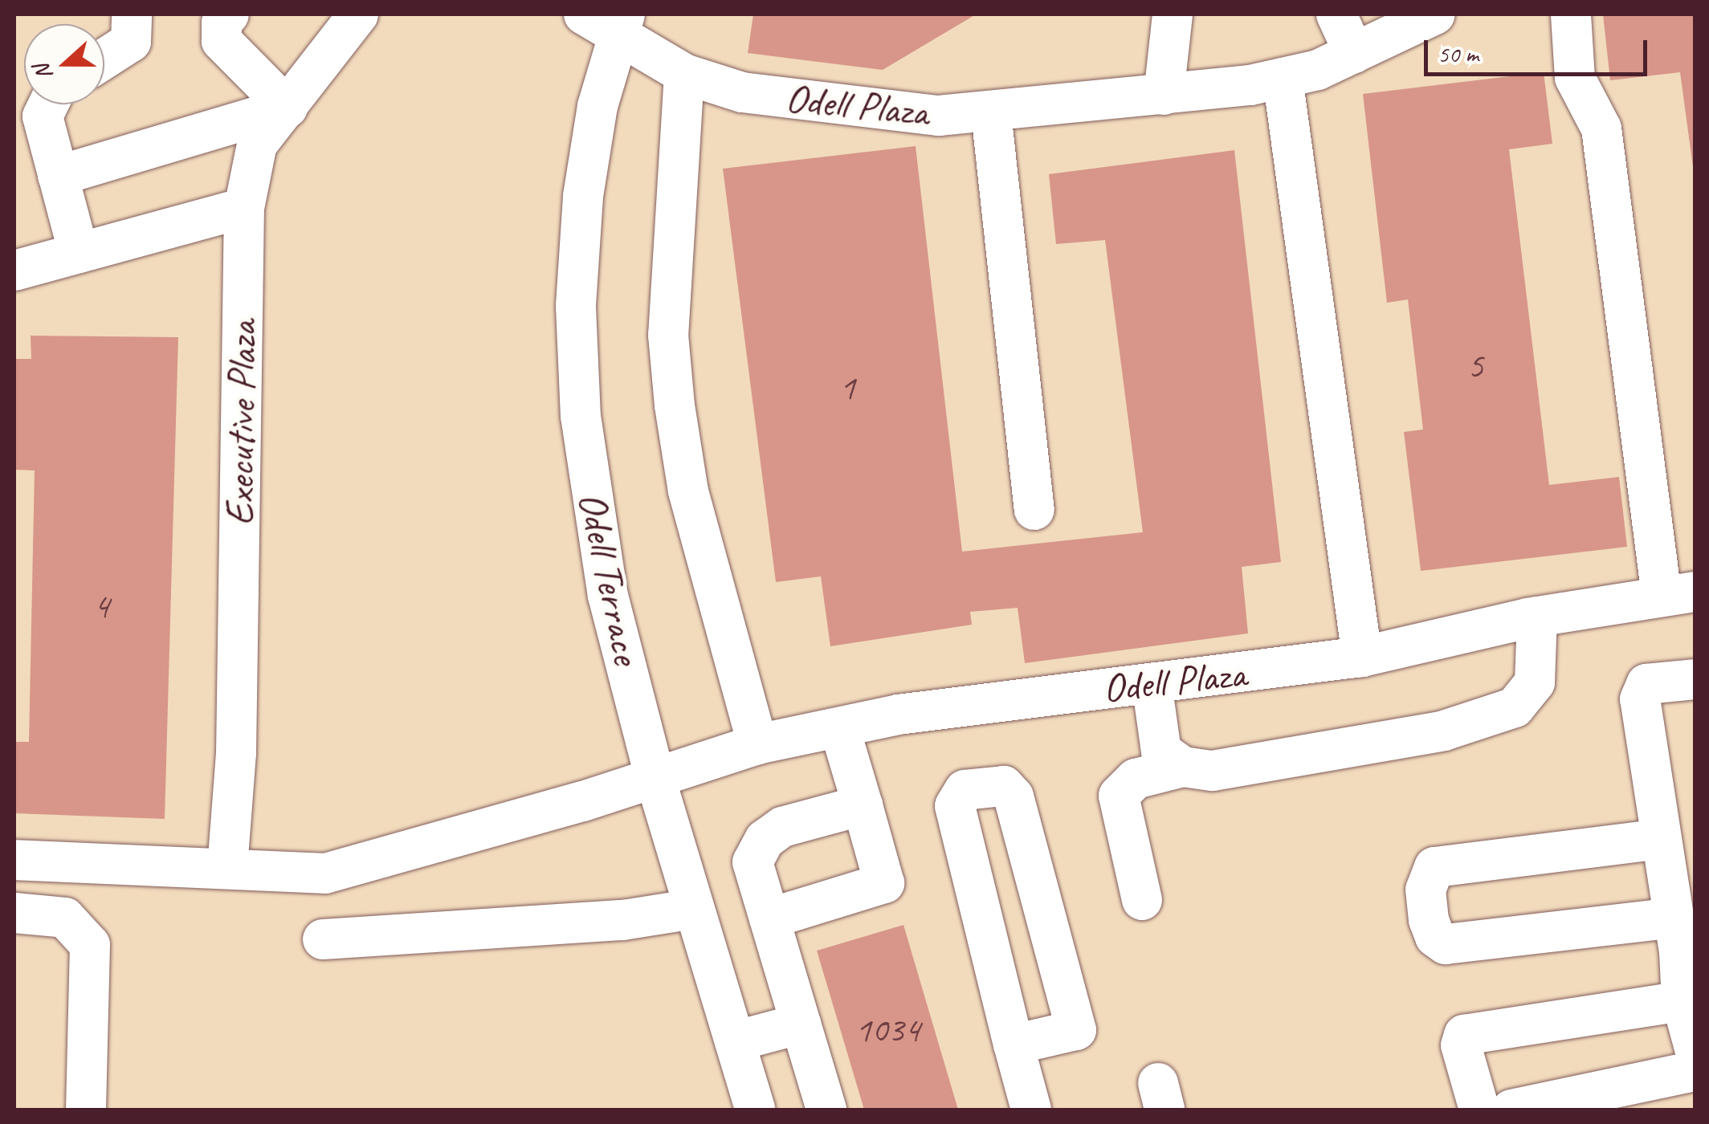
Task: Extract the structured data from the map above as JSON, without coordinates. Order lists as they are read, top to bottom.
{
  "streets": {
    "street": ["Odell Plaza", "Executive Plaza", "Odell Terrace"]
  },
  "crossings": [
    ["Odell Plaza", "Odell Terrace"]
  ],
  "house_numbers": [
    "5",
    "1",
    "4",
    "1034"
  ],
  "scale_bar": "50 m",
  "north": "left"
}
